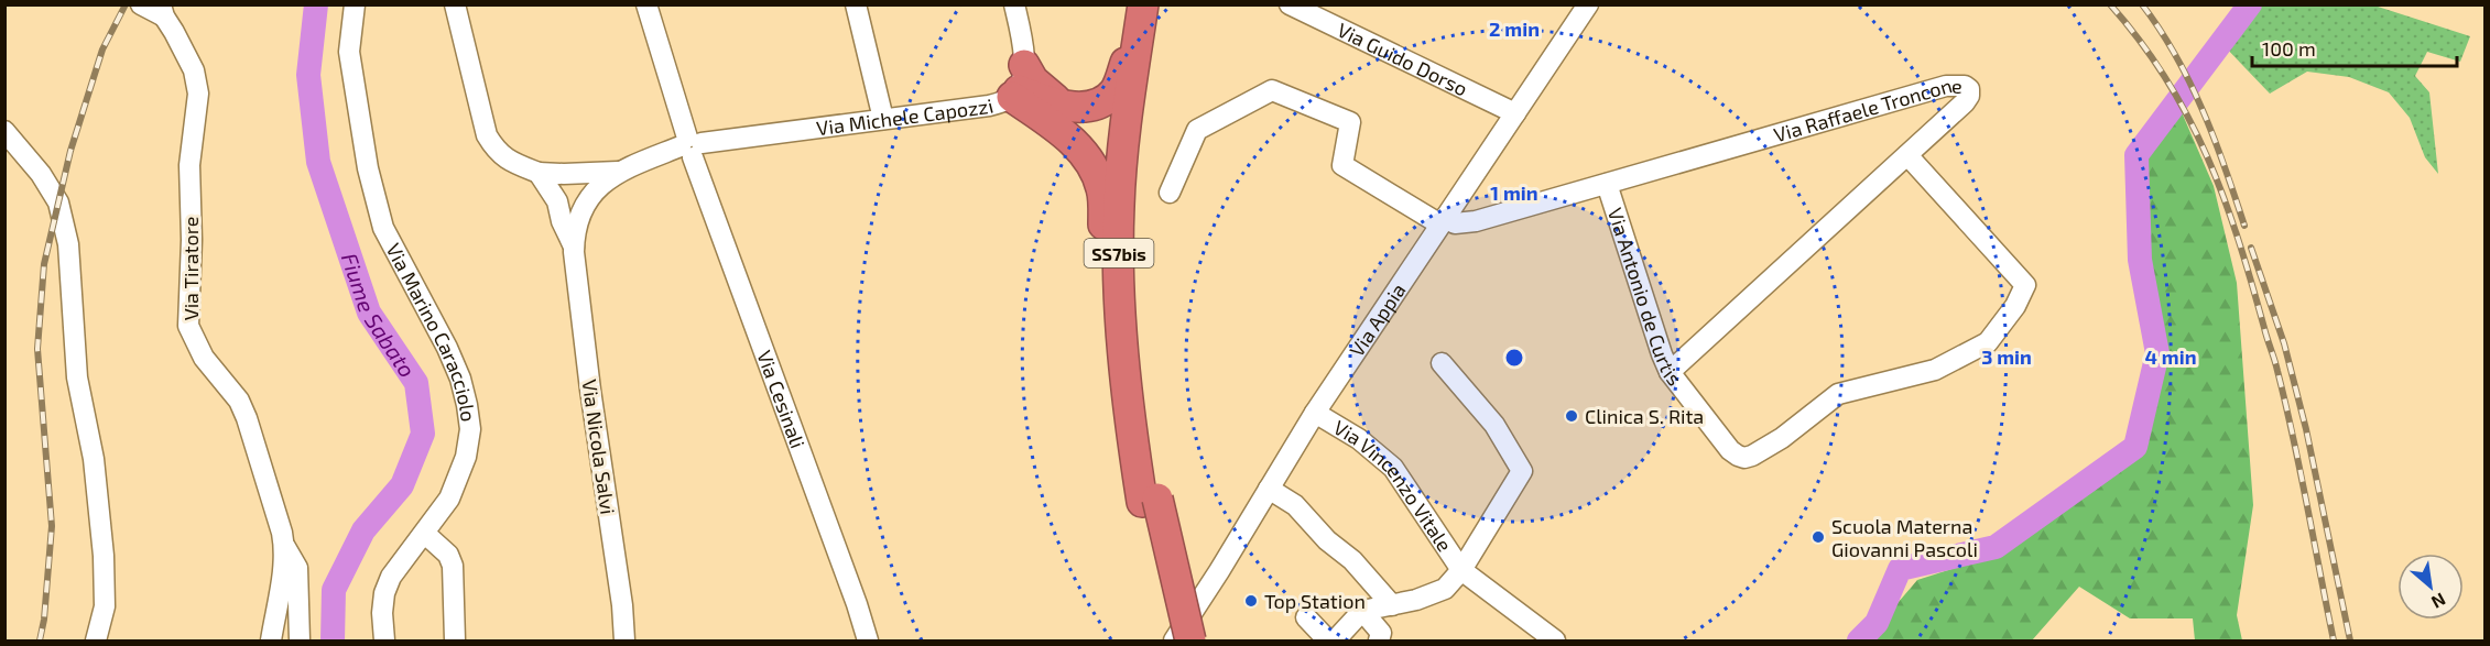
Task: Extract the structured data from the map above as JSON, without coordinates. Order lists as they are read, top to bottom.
{
  "streets": {
    "highway": ["SS7bis"],
    "street": [
      "Via Guido Dorso",
      "Via Raffaele Troncone",
      "Via Michele Capozzi",
      "Via Tiratore",
      "Via Antonio de Curtis",
      "Via Appia",
      "Via Marino Caracciolo",
      "Via Cesinali",
      "Via Nicola Salvi",
      "Via Vincenzo Vitale"
    ]
  },
  "crossings": [
    ["Via Guido Dorso", "Via Appia"],
    ["Via Raffaele Troncone", "Via Antonio de Curtis"],
    ["Via Raffaele Troncone", "Via Appia"],
    ["Via Michele Capozzi", "Via Cesinali"],
    ["SS7bis", "Via Appia"],
    ["Via Appia", "Via Vincenzo Vitale"]
  ],
  "water": ["Fiume Sabato"],
  "places": ["Clinica S. Rita", "Scuola Materna Giovanni Pascoli", "Top Station"],
  "scale_bar": "100 m",
  "north": "bottom right",
  "rings": [
    "2 min",
    "1 min",
    "3 min",
    "4 min"
  ]
}
